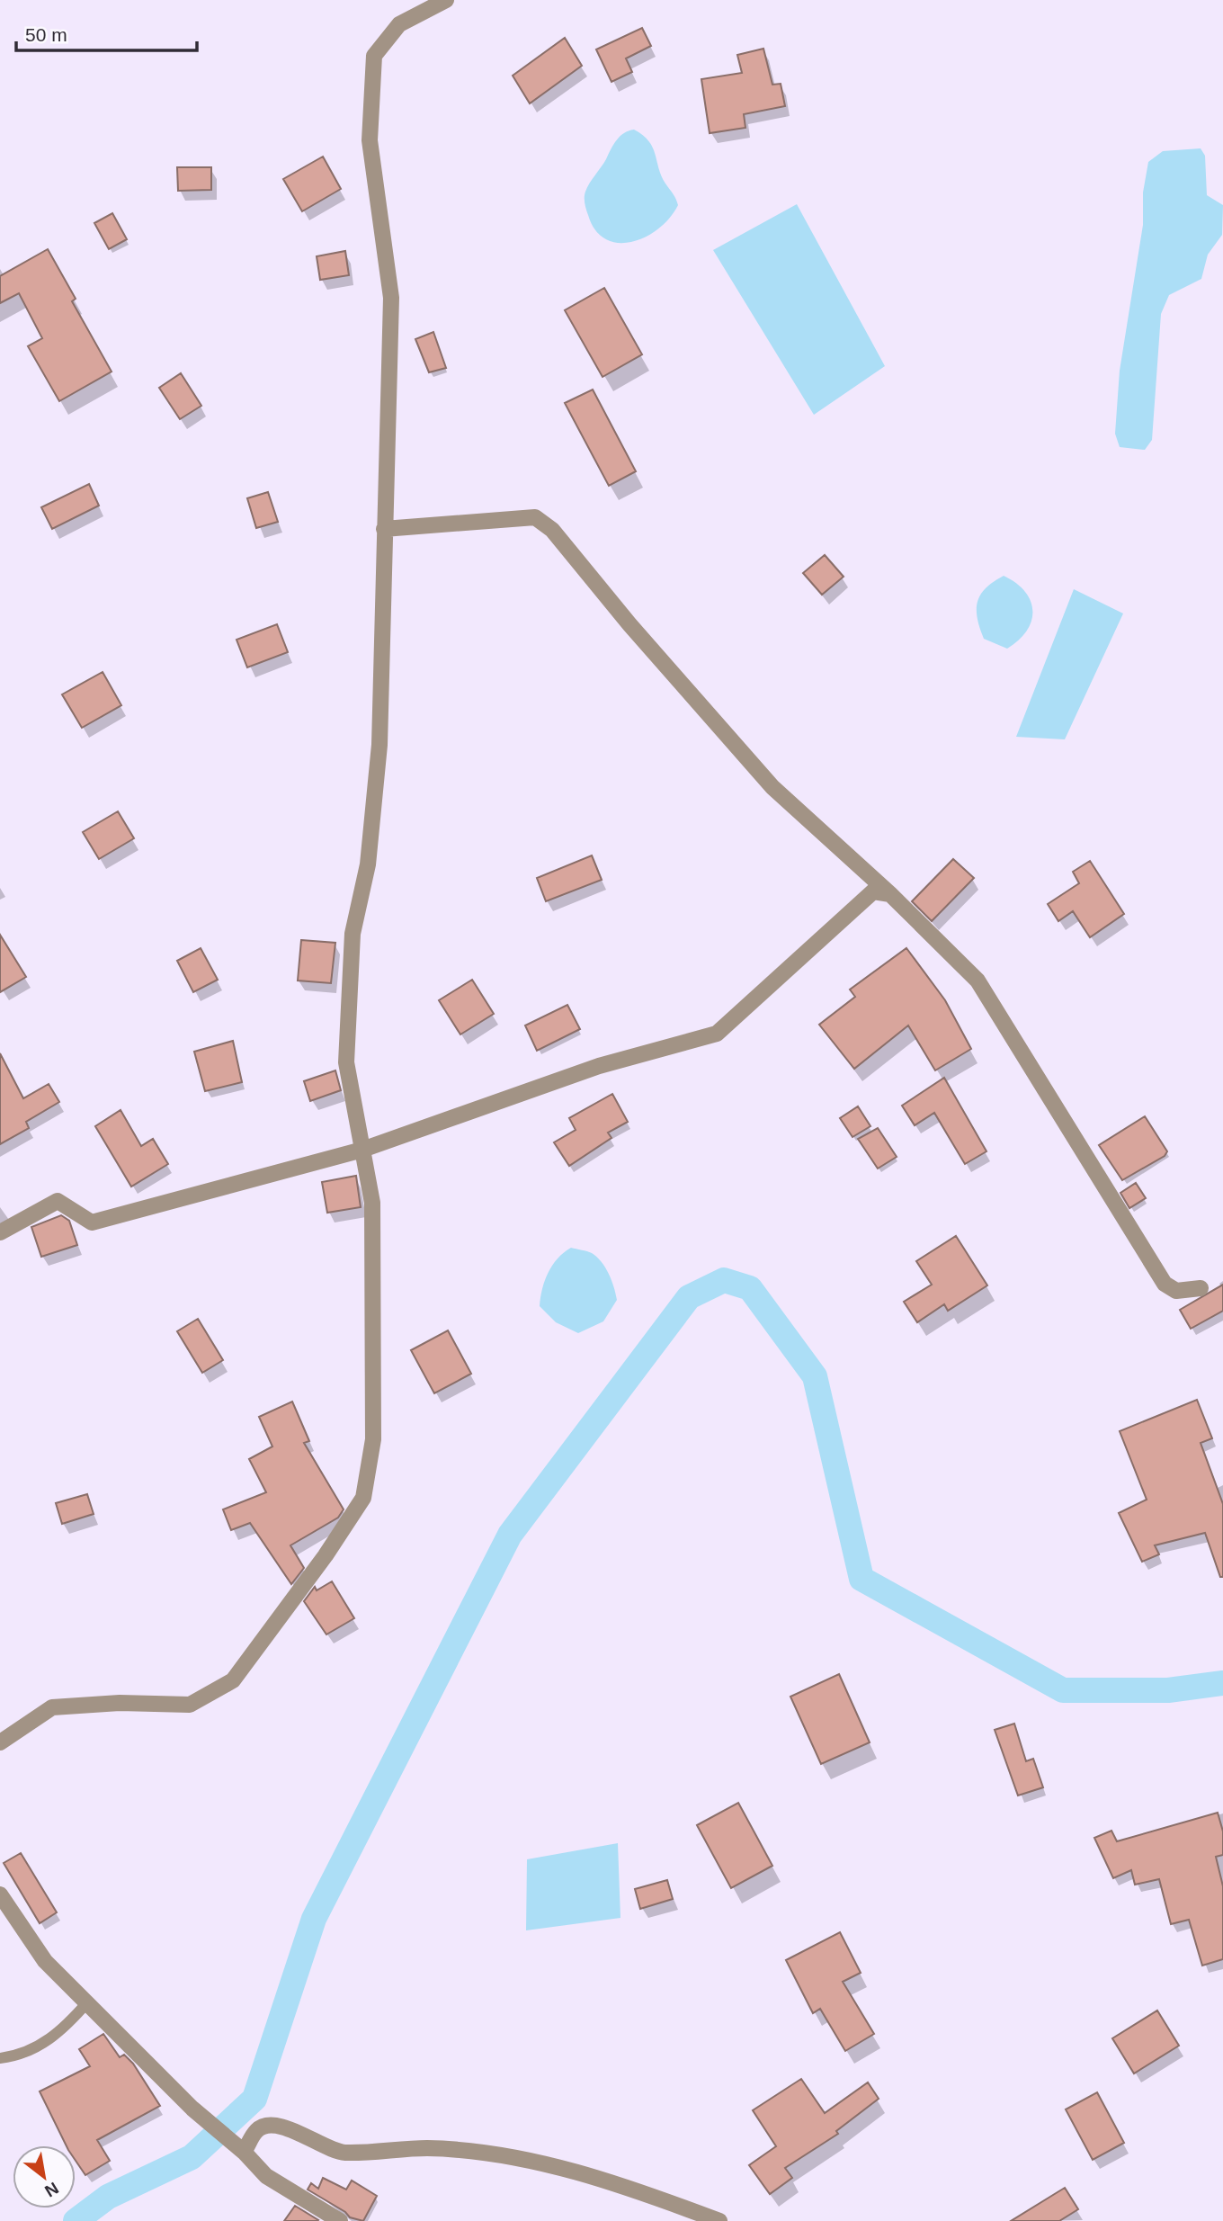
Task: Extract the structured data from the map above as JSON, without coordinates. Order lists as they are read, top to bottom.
{
  "scale_bar": "50 m",
  "north": "bottom right"
}
